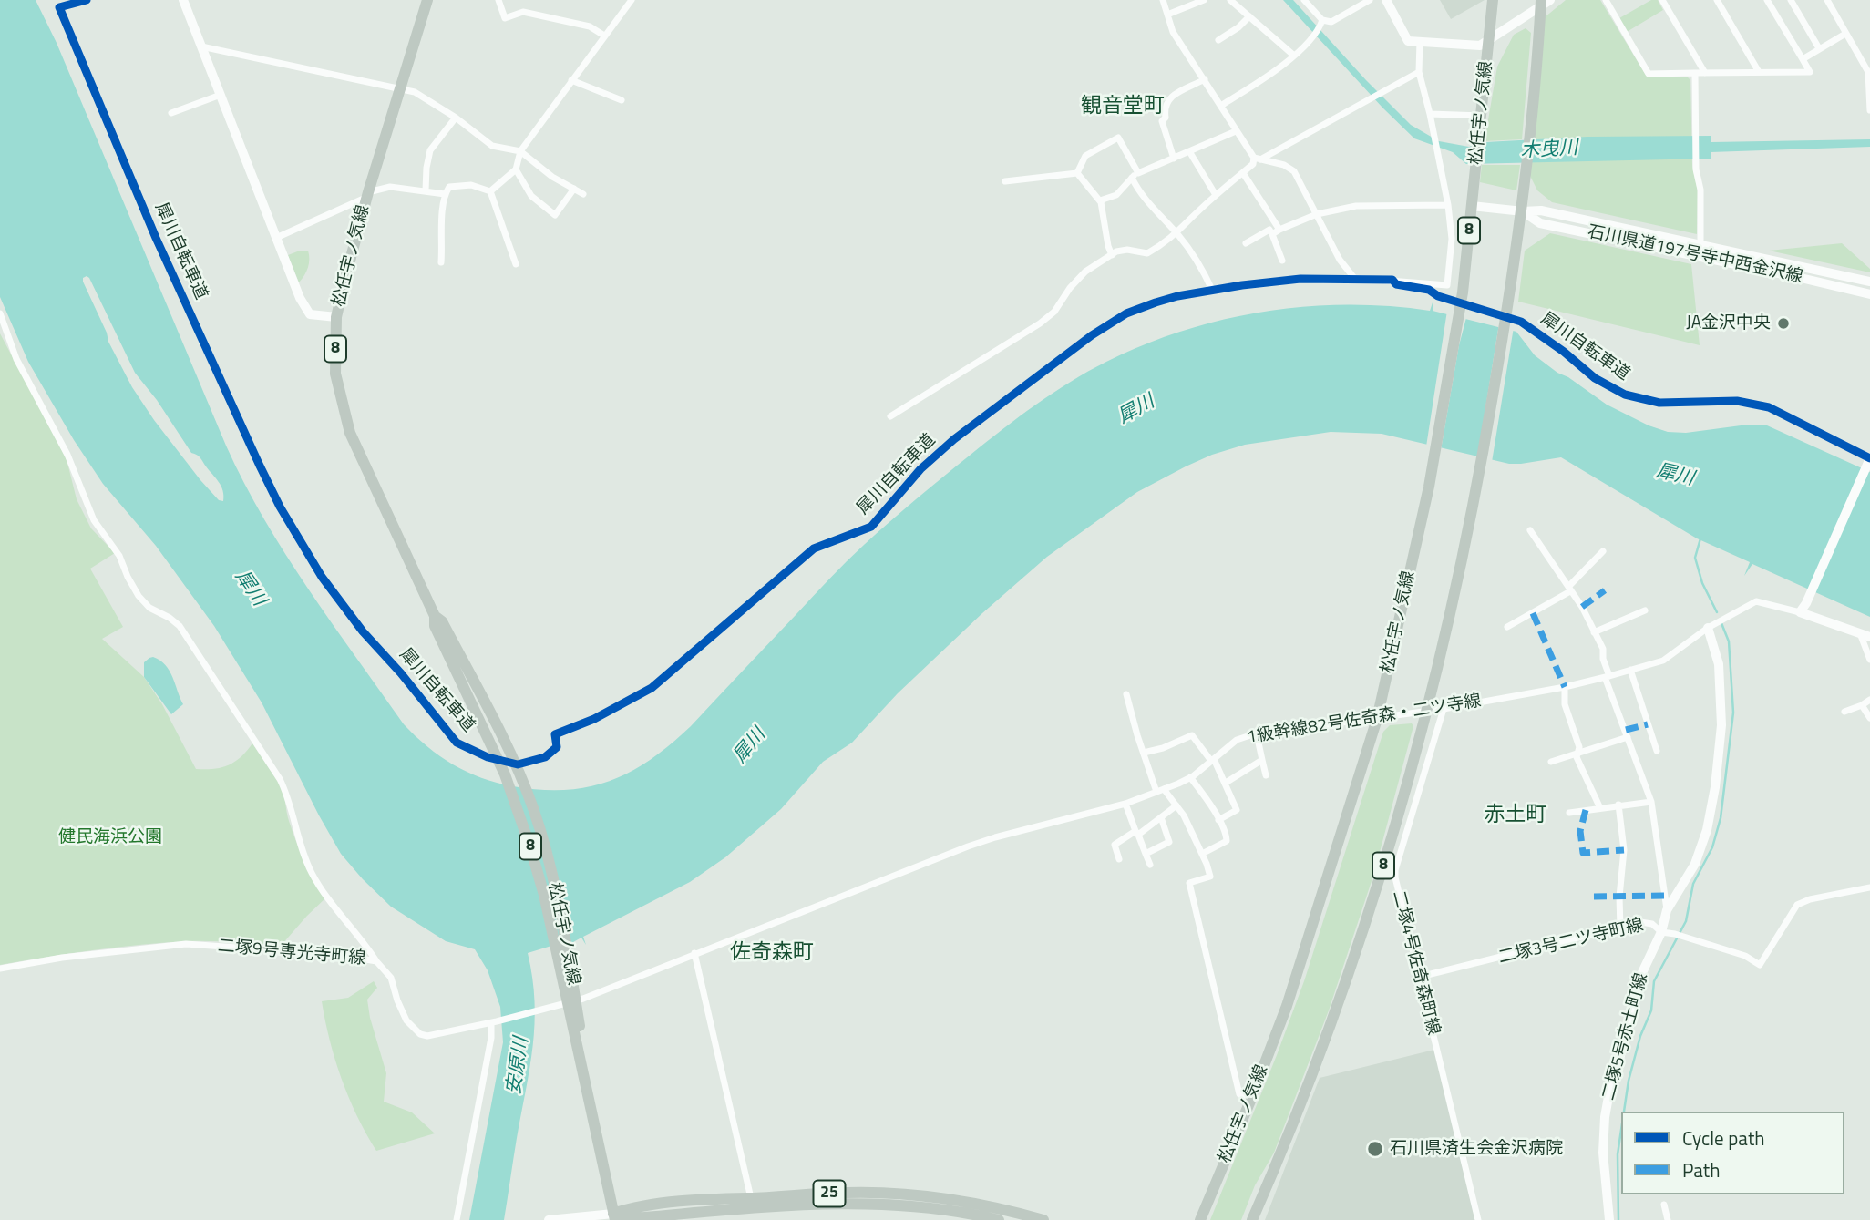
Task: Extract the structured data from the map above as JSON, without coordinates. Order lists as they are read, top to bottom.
{
  "streets": {
    "main road": [
      "松任宇ノ気線",
      "8",
      "石川県道197号寺中西金沢線",
      "25"
    ],
    "street": [
      "1級幹線82号佐奇森・二ツ寺線",
      "二塚3号二ツ寺町線",
      "二塚9号専光寺町線",
      "二塚4号佐奇森町線",
      "二塚5号赤土町線"
    ],
    "cycle path": ["犀川自転車道"]
  },
  "crossings": [
    ["松任宇ノ気線", "石川県道197号寺中西金沢線"],
    ["松任宇ノ気線", "1級幹線82号佐奇森・二ツ寺線"],
    ["松任宇ノ気線", "二塚9号専光寺町線"],
    ["松任宇ノ気線", "25"],
    ["8", "石川県道197号寺中西金沢線"],
    ["8", "1級幹線82号佐奇森・二ツ寺線"],
    ["1級幹線82号佐奇森・二ツ寺線", "二塚9号専光寺町線"],
    ["1級幹線82号佐奇森・二ツ寺線", "二塚4号佐奇森町線"],
    ["1級幹線82号佐奇森・二ツ寺線", "二塚5号赤土町線"],
    ["二塚3号二ツ寺町線", "二塚4号佐奇森町線"],
    ["二塚3号二ツ寺町線", "二塚5号赤土町線"]
  ],
  "districts": ["観音堂町", "赤土町", "佐奇森町"],
  "water": ["木曳川", "犀川", "安原川"],
  "parks": ["健民海浜公園"],
  "places": ["JA金沢中央", "石川県済生会金沢病院"],
  "legend": ["Cycle path", "Path"]
}
